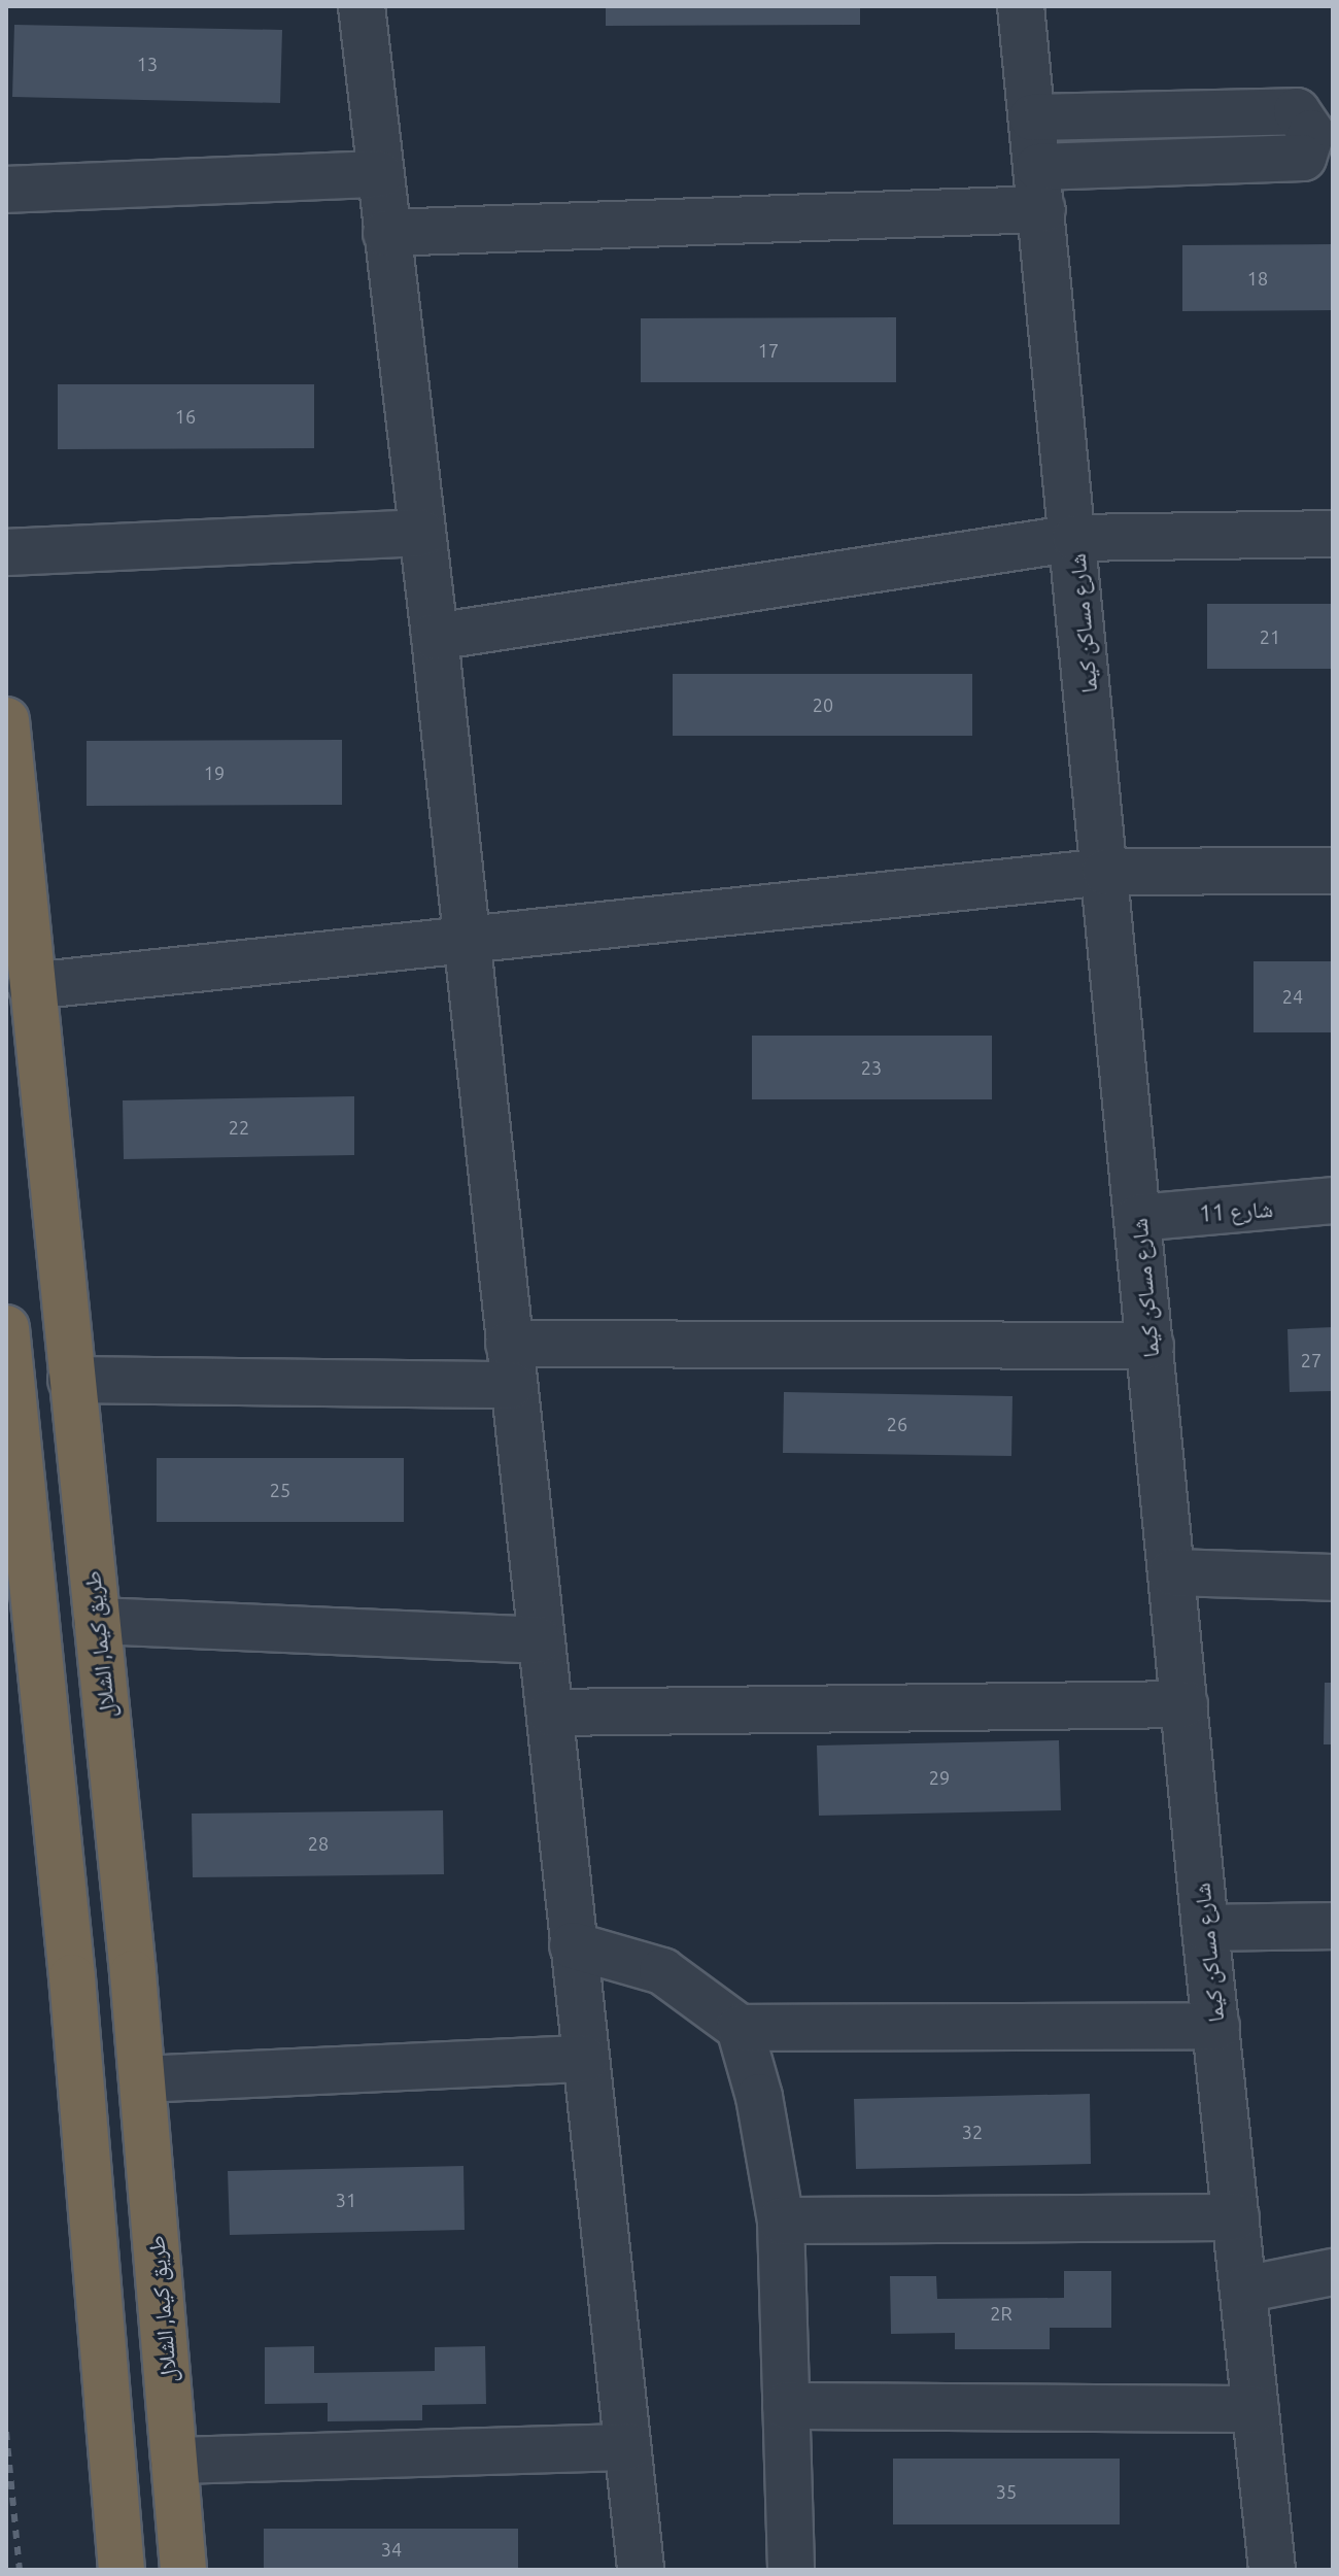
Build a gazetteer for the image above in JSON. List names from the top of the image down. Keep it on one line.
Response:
{"streets":{"highway":["طريق كيما, الشلال"],"street":["شارع مساكن كيما","شارع 11"]},"crossings":[["شارع مساكن كيما","شارع 11"]],"house_numbers":["13","18","17","16","21","20","19","24","23","22","27","26","25","29","28","32","31","2R","35","34"]}
